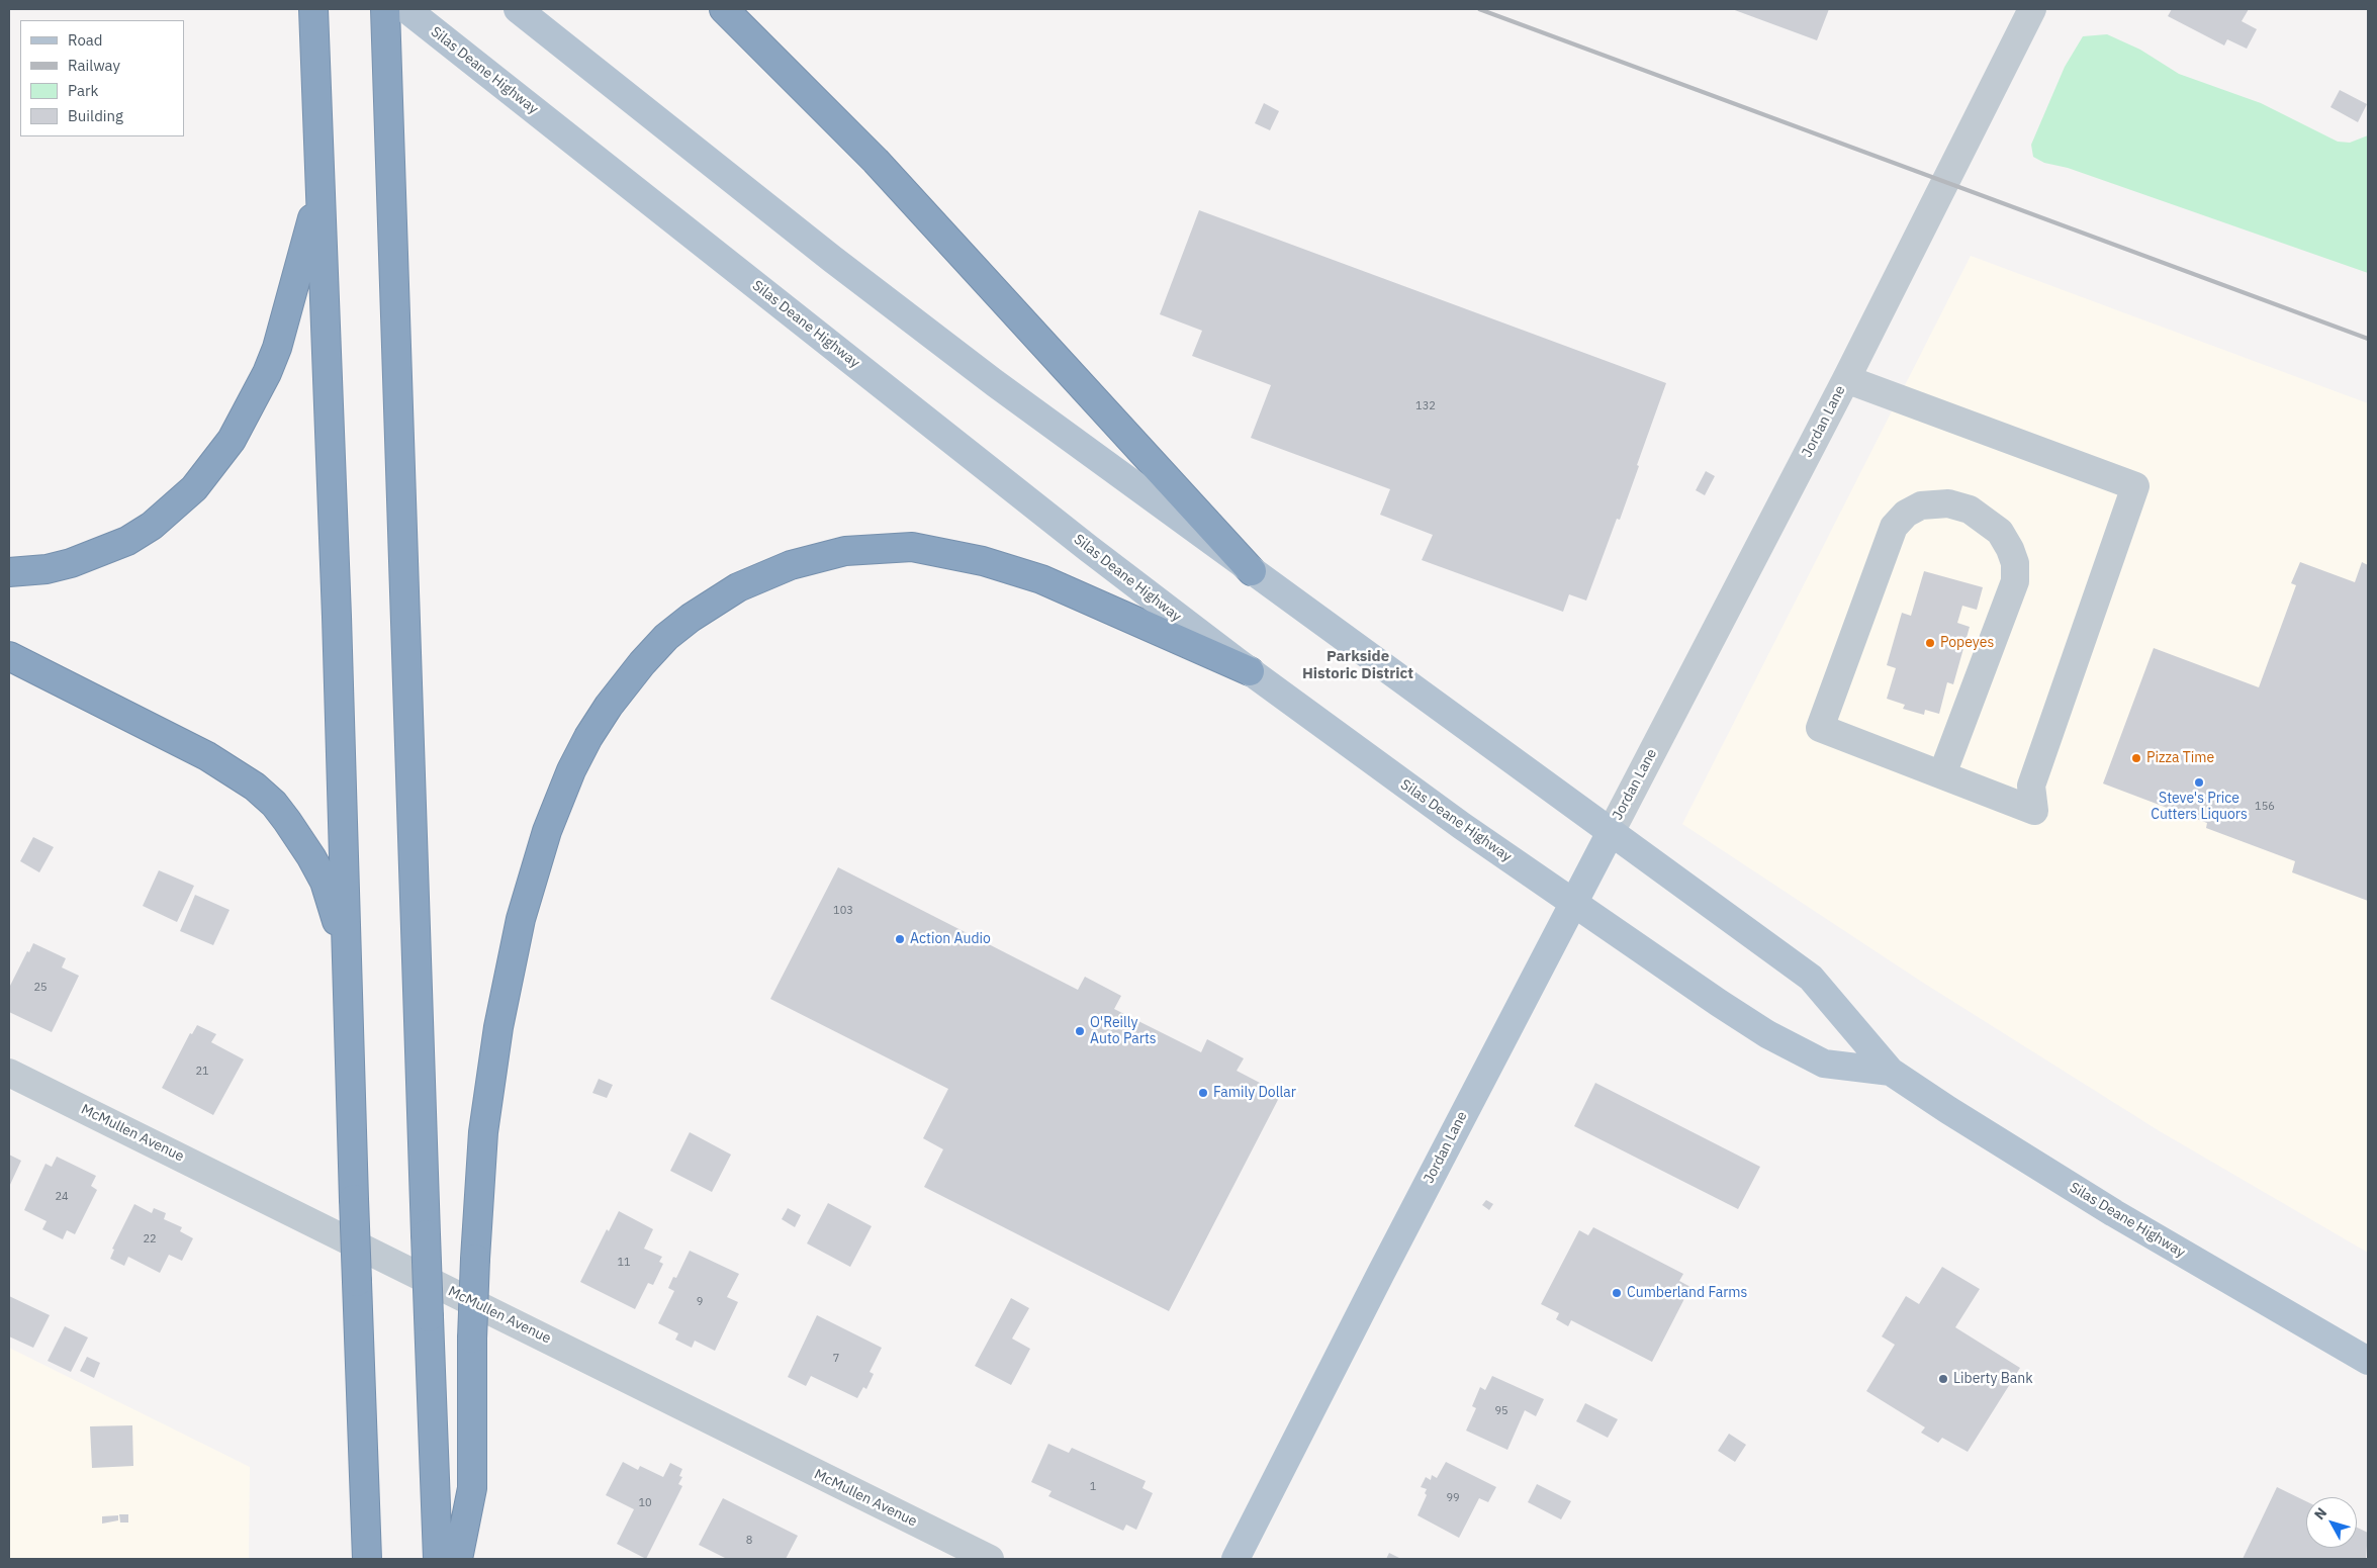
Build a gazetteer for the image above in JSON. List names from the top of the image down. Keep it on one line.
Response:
{"streets":{"main road":["Silas Deane Highway","Jordan Lane"],"street":["McMullen Avenue"]},"crossings":[["Silas Deane Highway","Jordan Lane"]],"districts":["Parkside Historic District"],"places":["Popeyes","Pizza Time","Steve's Price Cutters Liquors","Action Audio","O'Reilly Auto Parts","Family Dollar","Cumberland Farms","Liberty Bank"],"house_numbers":["132","156","103","25","21","24","22","11","9","7","95","1","99","10","8"],"legend":["Road","Railway","Park","Building"],"north":"top left"}
